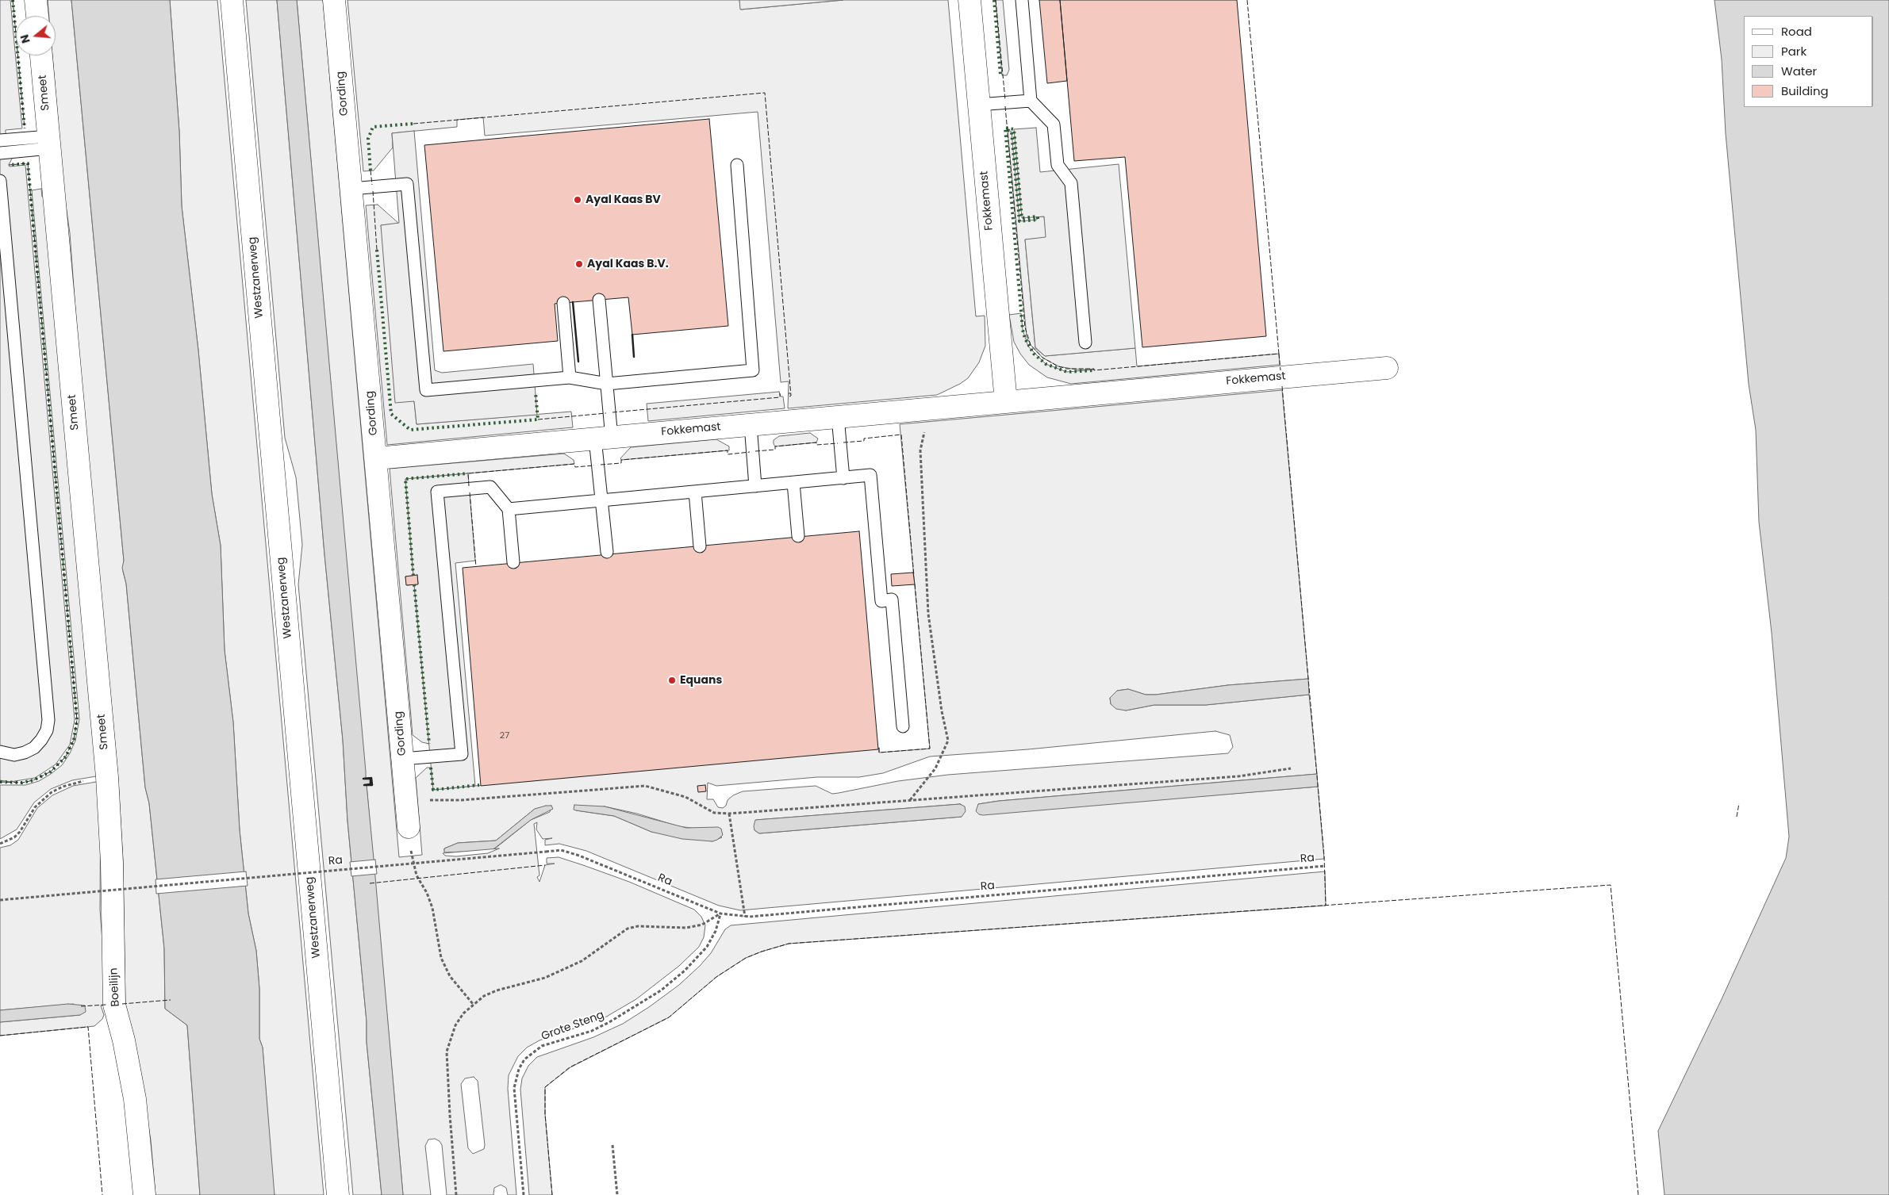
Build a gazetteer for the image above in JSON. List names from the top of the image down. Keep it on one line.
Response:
{"streets":{"street":["Smeet","Gording","Fokkemast","Westzanerweg","Boeilijn"],"path":["Ra","Grote Steng"]},"crossings":[["Smeet","Boeilijn"],["Gording","Fokkemast"],["Ra","Grote Steng"]],"places":["Ayal Kaas BV","Ayal Kaas B.V.","Equans"],"house_numbers":["27"],"legend":["Road","Park","Water","Building"],"north":"left"}
